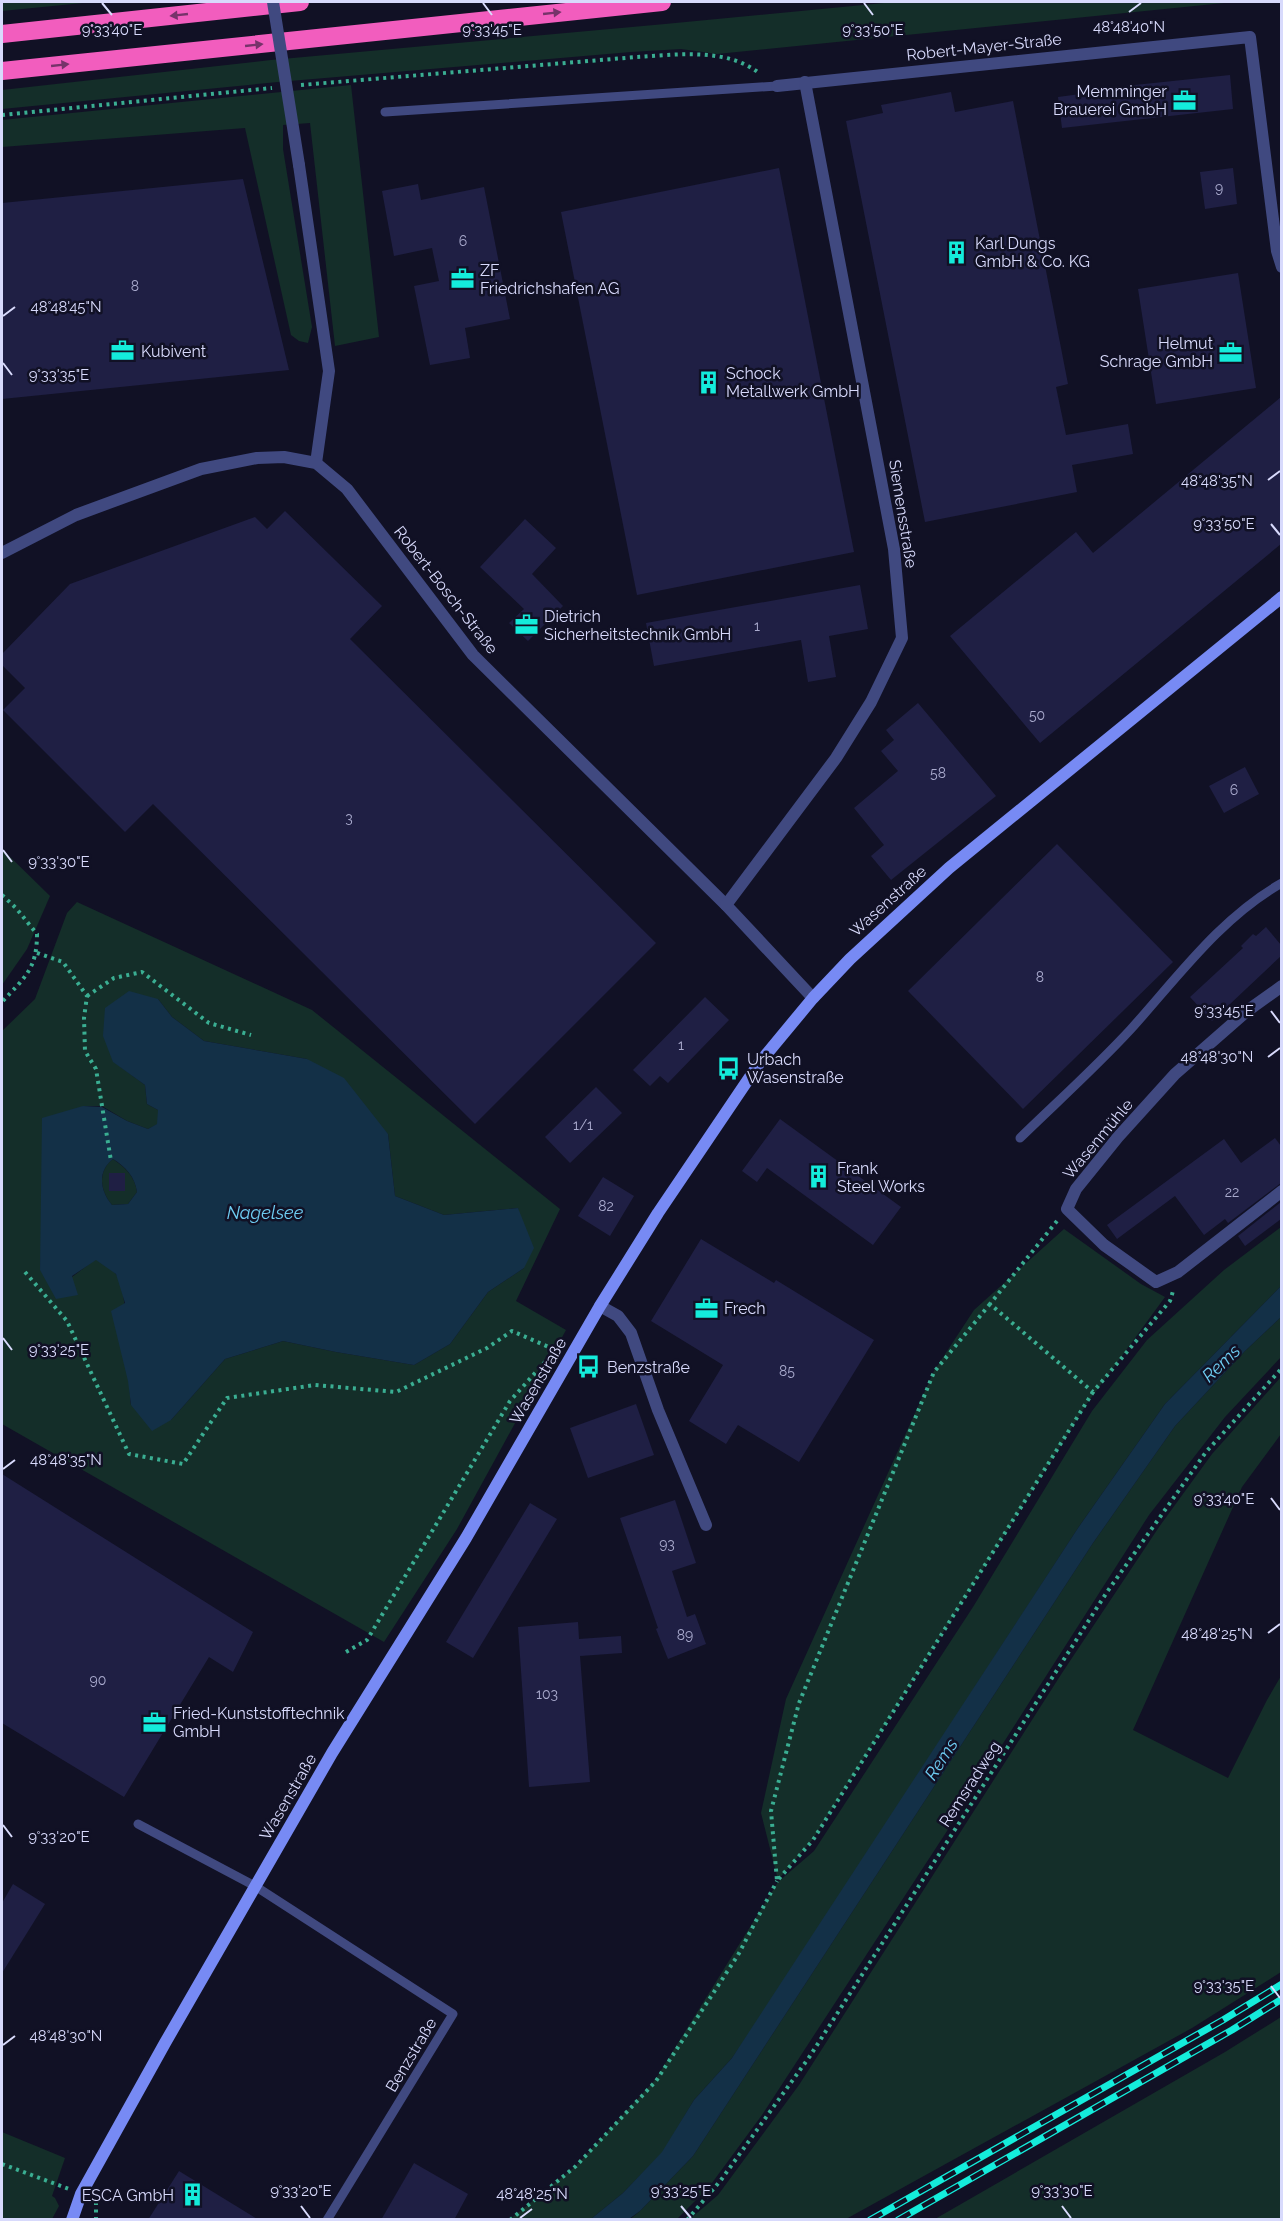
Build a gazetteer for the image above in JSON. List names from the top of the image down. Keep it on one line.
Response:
{"streets":{"street":["Robert-Mayer-Straße","Siemensstraße","Robert-Bosch-Straße","Wasenstraße","Wasenmühle"],"lane":["Benzstraße"],"path":["Remsradweg"]},"crossings":[["Robert-Mayer-Straße","Siemensstraße"],["Siemensstraße","Robert-Bosch-Straße"],["Robert-Bosch-Straße","Wasenstraße"],["Wasenstraße","Benzstraße"]],"water":["Nagelsee","Rems"],"places":{"office":["Memminger Brauerei GmbH","ZF Friedrichshafen AG","Kubivent","Helmut Schrage GmbH","Dietrich Sicherheitstechnik GmbH","Frech","Fried-Kunststofftechnik GmbH"],"building":["Karl Dungs GmbH & Co. KG","Schock Metallwerk GmbH","Frank Steel Works","ESCA GmbH"],"bus stop":["Urbach Wasenstraße","Benzstraße"]},"house_numbers":["9","6","8","1","50","58","6","3","8","1","1/1","22","82","85","93","89","90","103"],"coordinates":["48°48'40\"N","9°33'40\"E","9°33'45\"E","9°33'50\"E","48°48'45\"N","9°33'35\"E","48°48'35\"N","9°33'30\"E","48°48'30\"N","9°33'25\"E","48°48'25\"N","9°33'20\"E"]}
